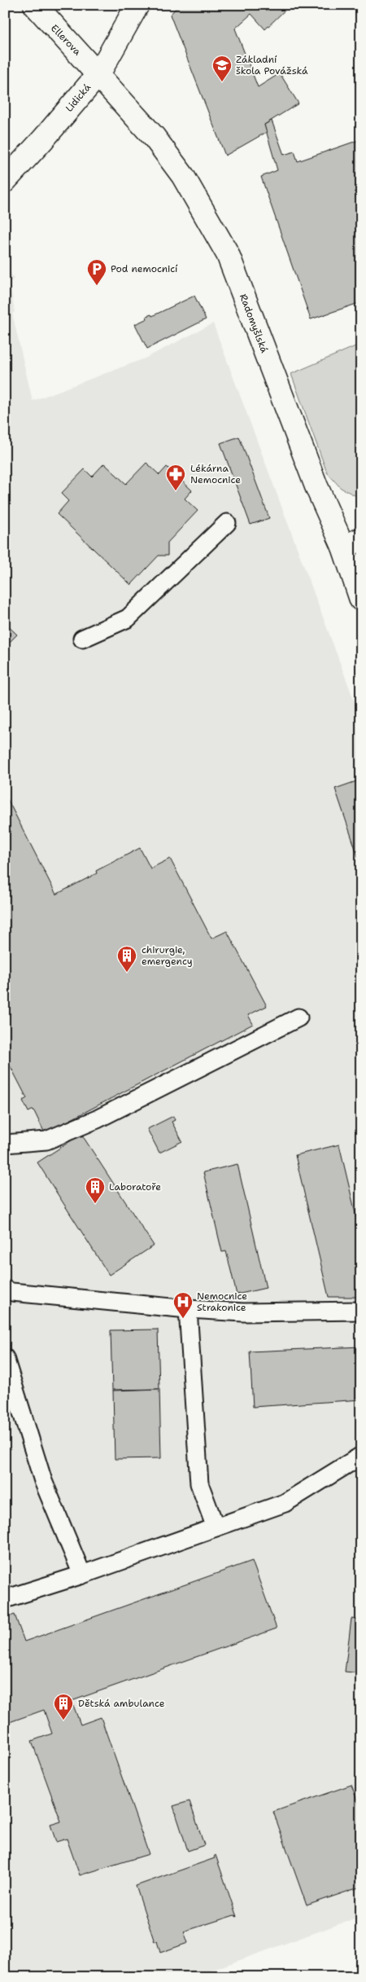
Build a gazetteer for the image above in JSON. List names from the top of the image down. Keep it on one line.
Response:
{"streets":{"street":["Ellerova","Lidická","Radomyšlská"]},"crossings":[["Ellerova","Lidická"],["Ellerova","Radomyšlská"],["Lidická","Radomyšlská"]],"places":{"school or university":["Základní škola Povážská"],"parking":["Pod nemocnicí"],"pharmacy":["Lékárna Nemocnice"],"building":["chirurgie, emergency","Laboratoře","Dětská ambulance"],"hospital":["Nemocnice Strakonice"]}}
